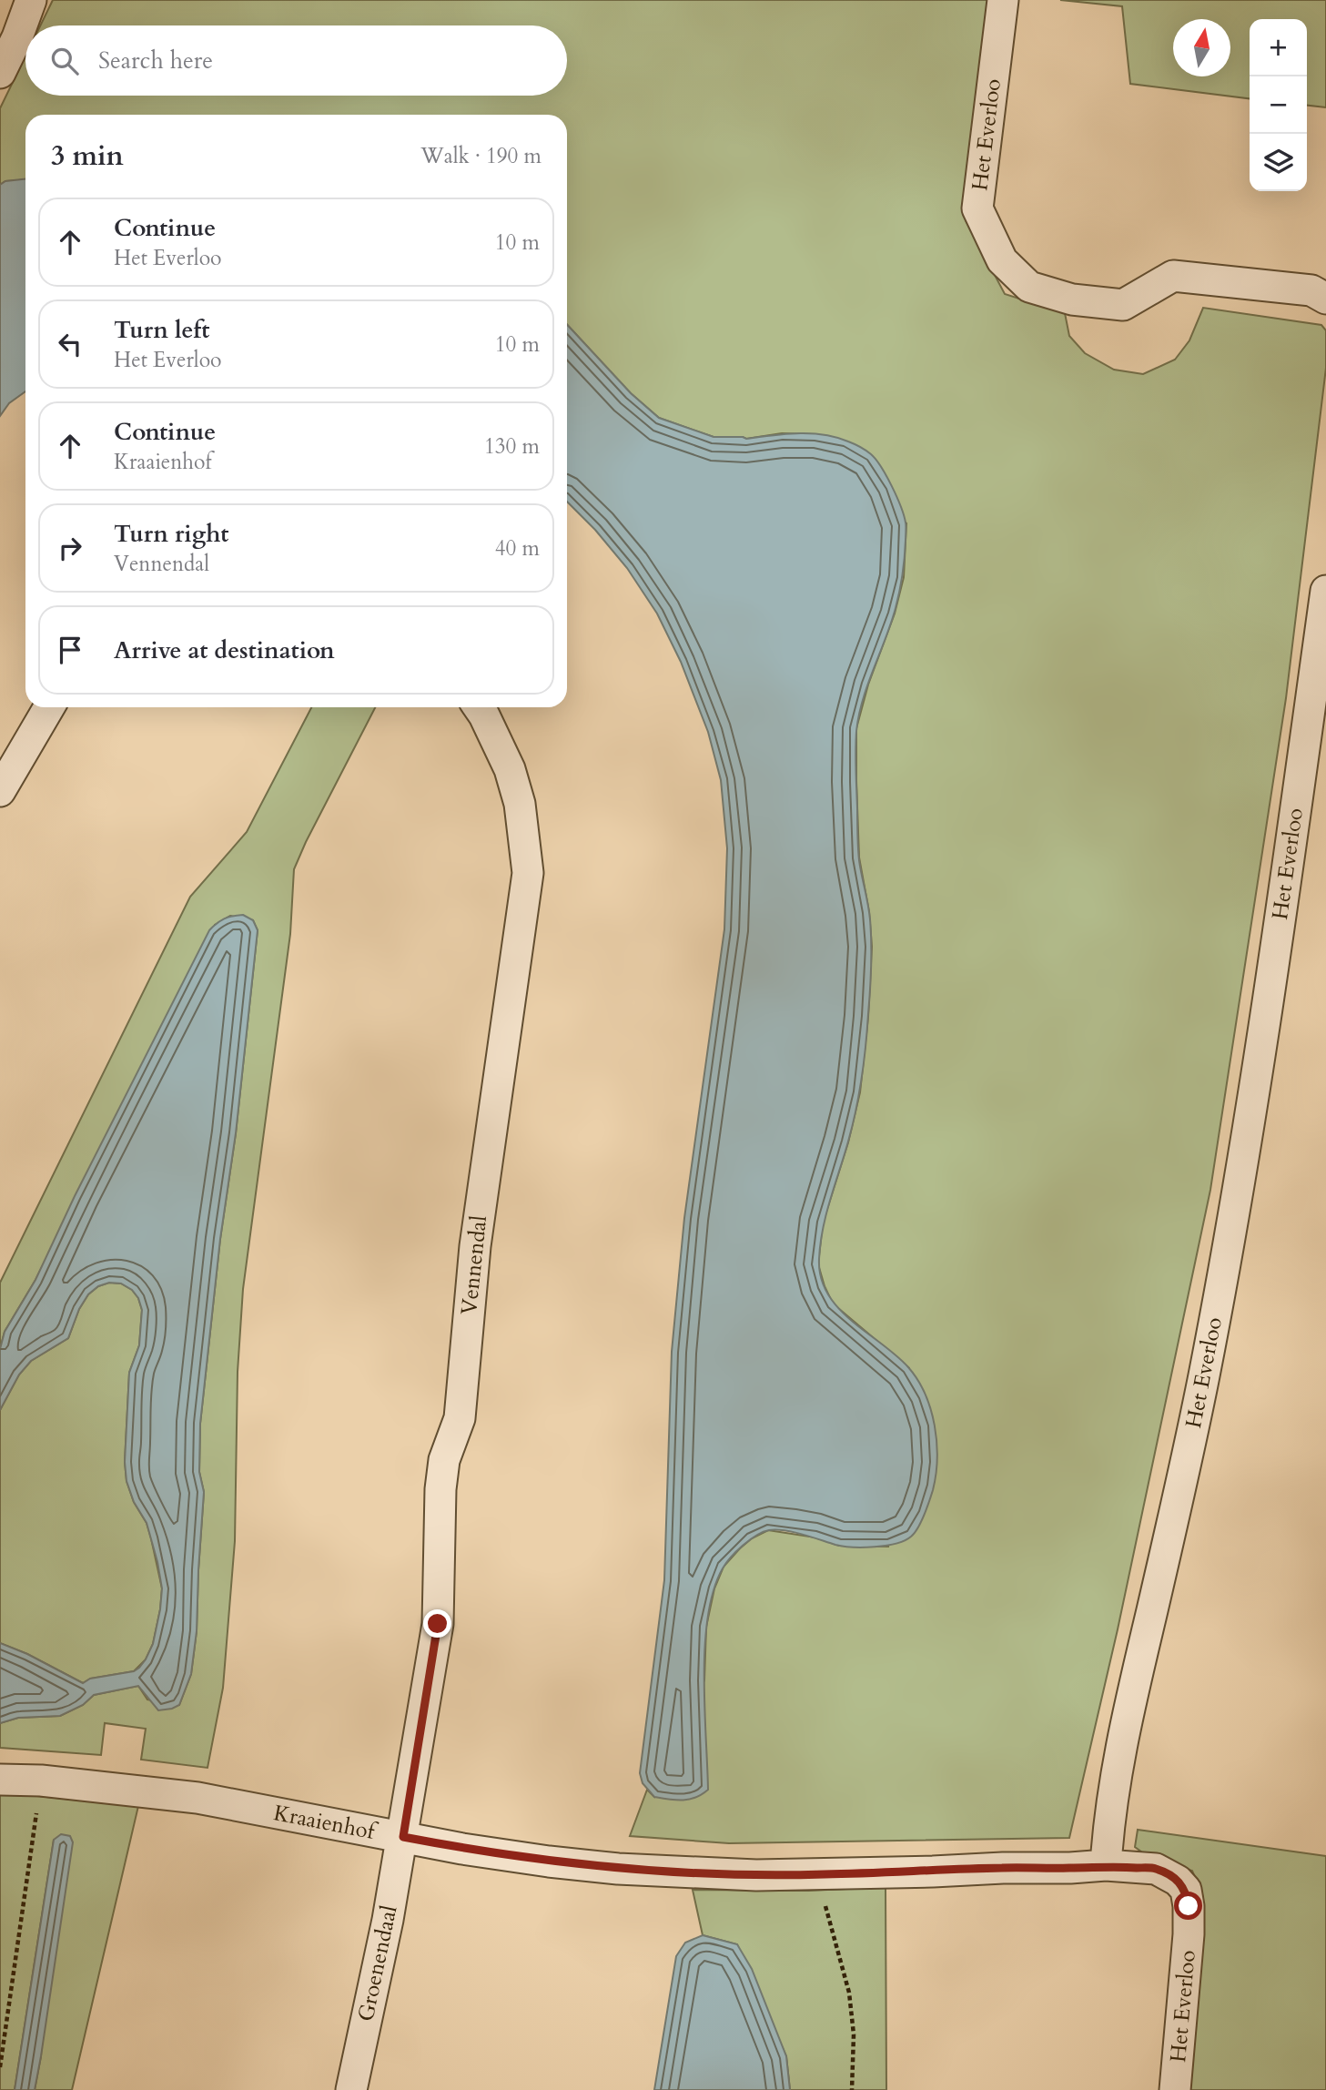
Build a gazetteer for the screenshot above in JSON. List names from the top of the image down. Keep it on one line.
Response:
{"streets":{"street":["Het Everloo","Vennendal","Kraaienhof","Groenendaal"]},"crossings":[["Het Everloo","Kraaienhof"],["Vennendal","Kraaienhof"],["Vennendal","Groenendaal"],["Kraaienhof","Groenendaal"]],"north":"top","page":{"map_buttons":["+","−"],"search":"Search here","heading":["3 min","Walk · 190 m"],"list":[["Continue","Het Everloo","10 m"],["Turn left","Het Everloo","10 m"],["Continue","Kraaienhof","130 m"],["Turn right","Vennendal","40 m"],"Arrive at destination"]}}
